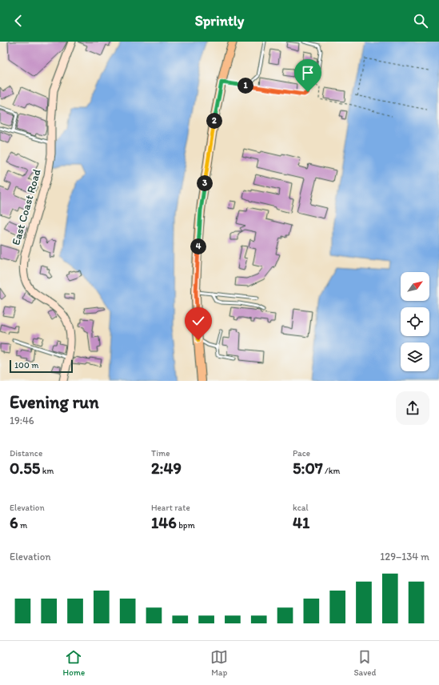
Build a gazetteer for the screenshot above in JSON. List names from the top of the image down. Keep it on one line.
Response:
{"streets":{"main road":["East Coast Road"]},"scale_bar":"100 m","north":"top right","page":{"header":"Sprintly","pins":["1","2","3","4"],"scale":"100 m","heading":["Evening run","19:46"],"stats":[["Distance","0.55 km"],["Time","2:49"],["Pace","5:07 /km"],["Elevation","6 m"],["Heart rate","146 bpm"],["kcal","41"]],"chart":["Elevation","129–134 m"],"tabs":["Home","Map","Saved"]}}
